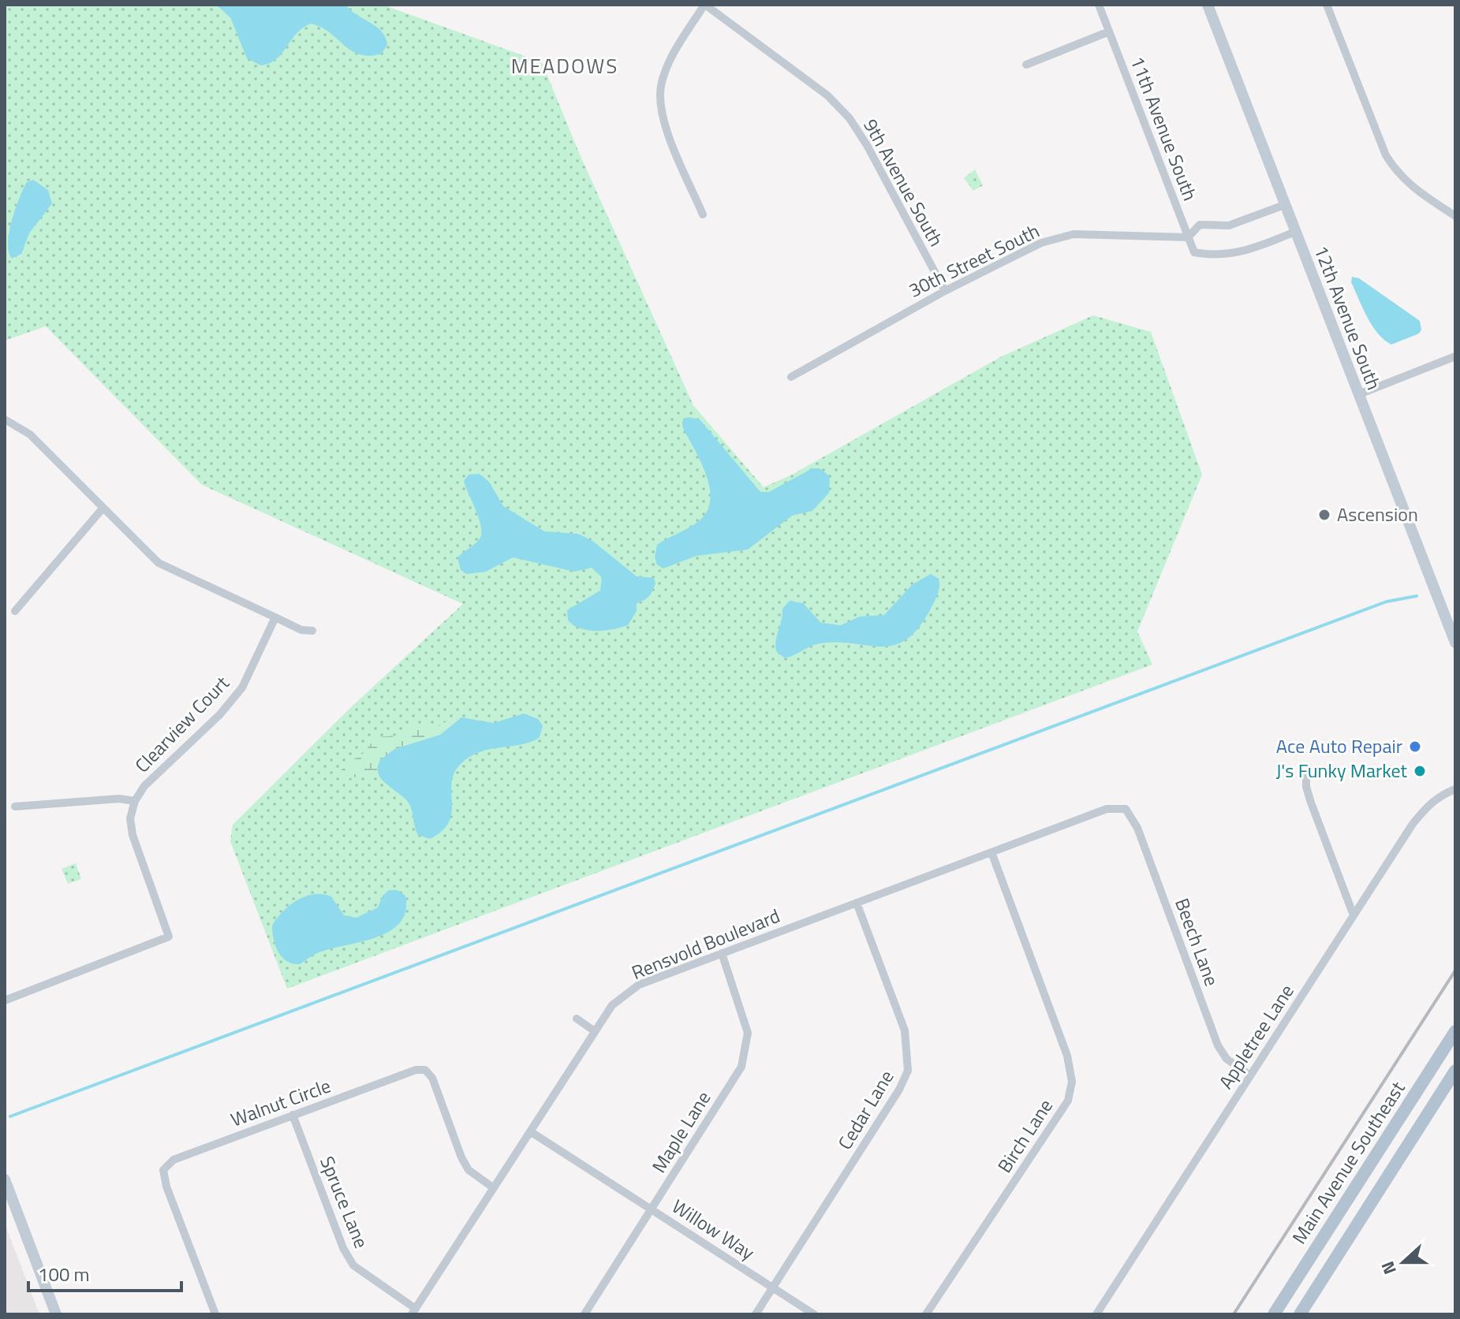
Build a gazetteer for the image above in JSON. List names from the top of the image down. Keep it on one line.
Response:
{"streets":{"main road":["Main Avenue Southeast"],"street":["11th Avenue South","9th Avenue South","30th Street South","12th Avenue South","Clearview Court","Beech Lane","Rensvold Boulevard","Appletree Lane","Walnut Circle","Cedar Lane","Maple Lane","Birch Lane","Spruce Lane","Willow Way"]},"crossings":[["11th Avenue South","30th Street South"],["9th Avenue South","30th Street South"],["30th Street South","12th Avenue South"],["Beech Lane","Rensvold Boulevard"],["Beech Lane","Appletree Lane"],["Rensvold Boulevard","Walnut Circle"],["Rensvold Boulevard","Cedar Lane"],["Rensvold Boulevard","Maple Lane"],["Rensvold Boulevard","Birch Lane"],["Rensvold Boulevard","Spruce Lane"],["Rensvold Boulevard","Willow Way"],["Walnut Circle","Spruce Lane"],["Cedar Lane","Willow Way"],["Maple Lane","Willow Way"]],"districts":["MEADOWS"],"places":["Ascension","Ace Auto Repair","J's Funky Market"],"scale_bar":"100 m","north":"left"}
